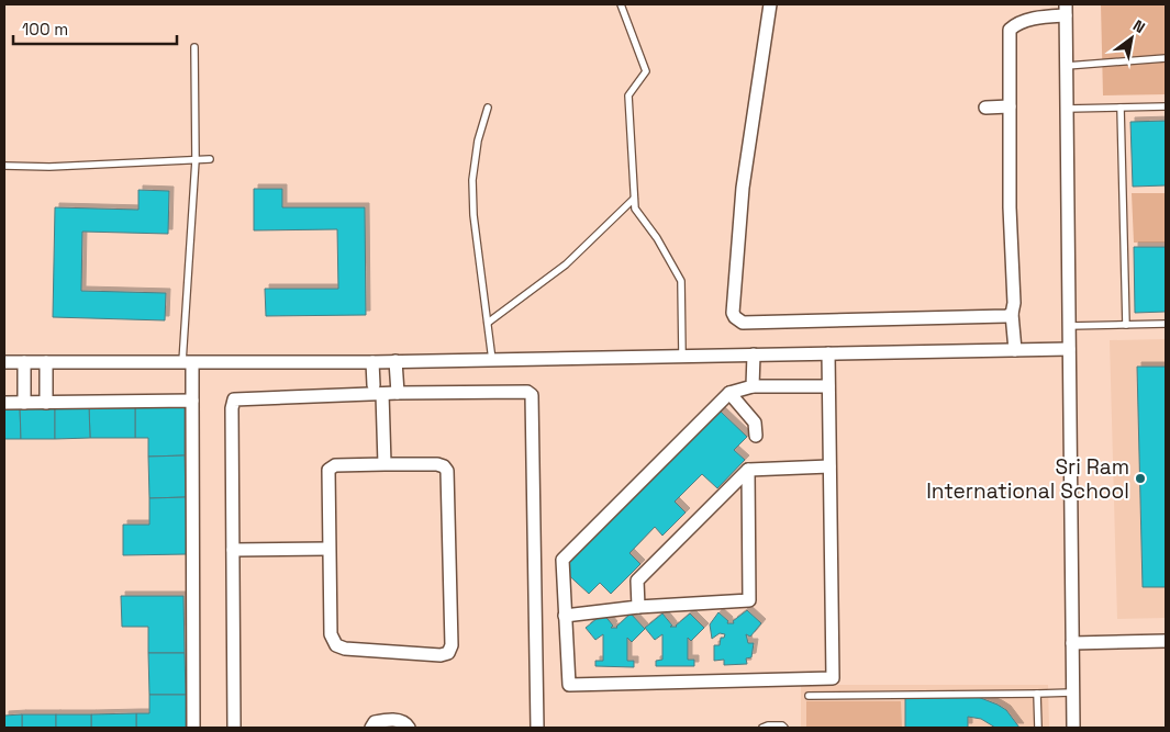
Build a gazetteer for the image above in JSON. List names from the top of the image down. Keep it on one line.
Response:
{"places":["Sri Ram International School"],"scale_bar":"100 m","north":"top right"}
